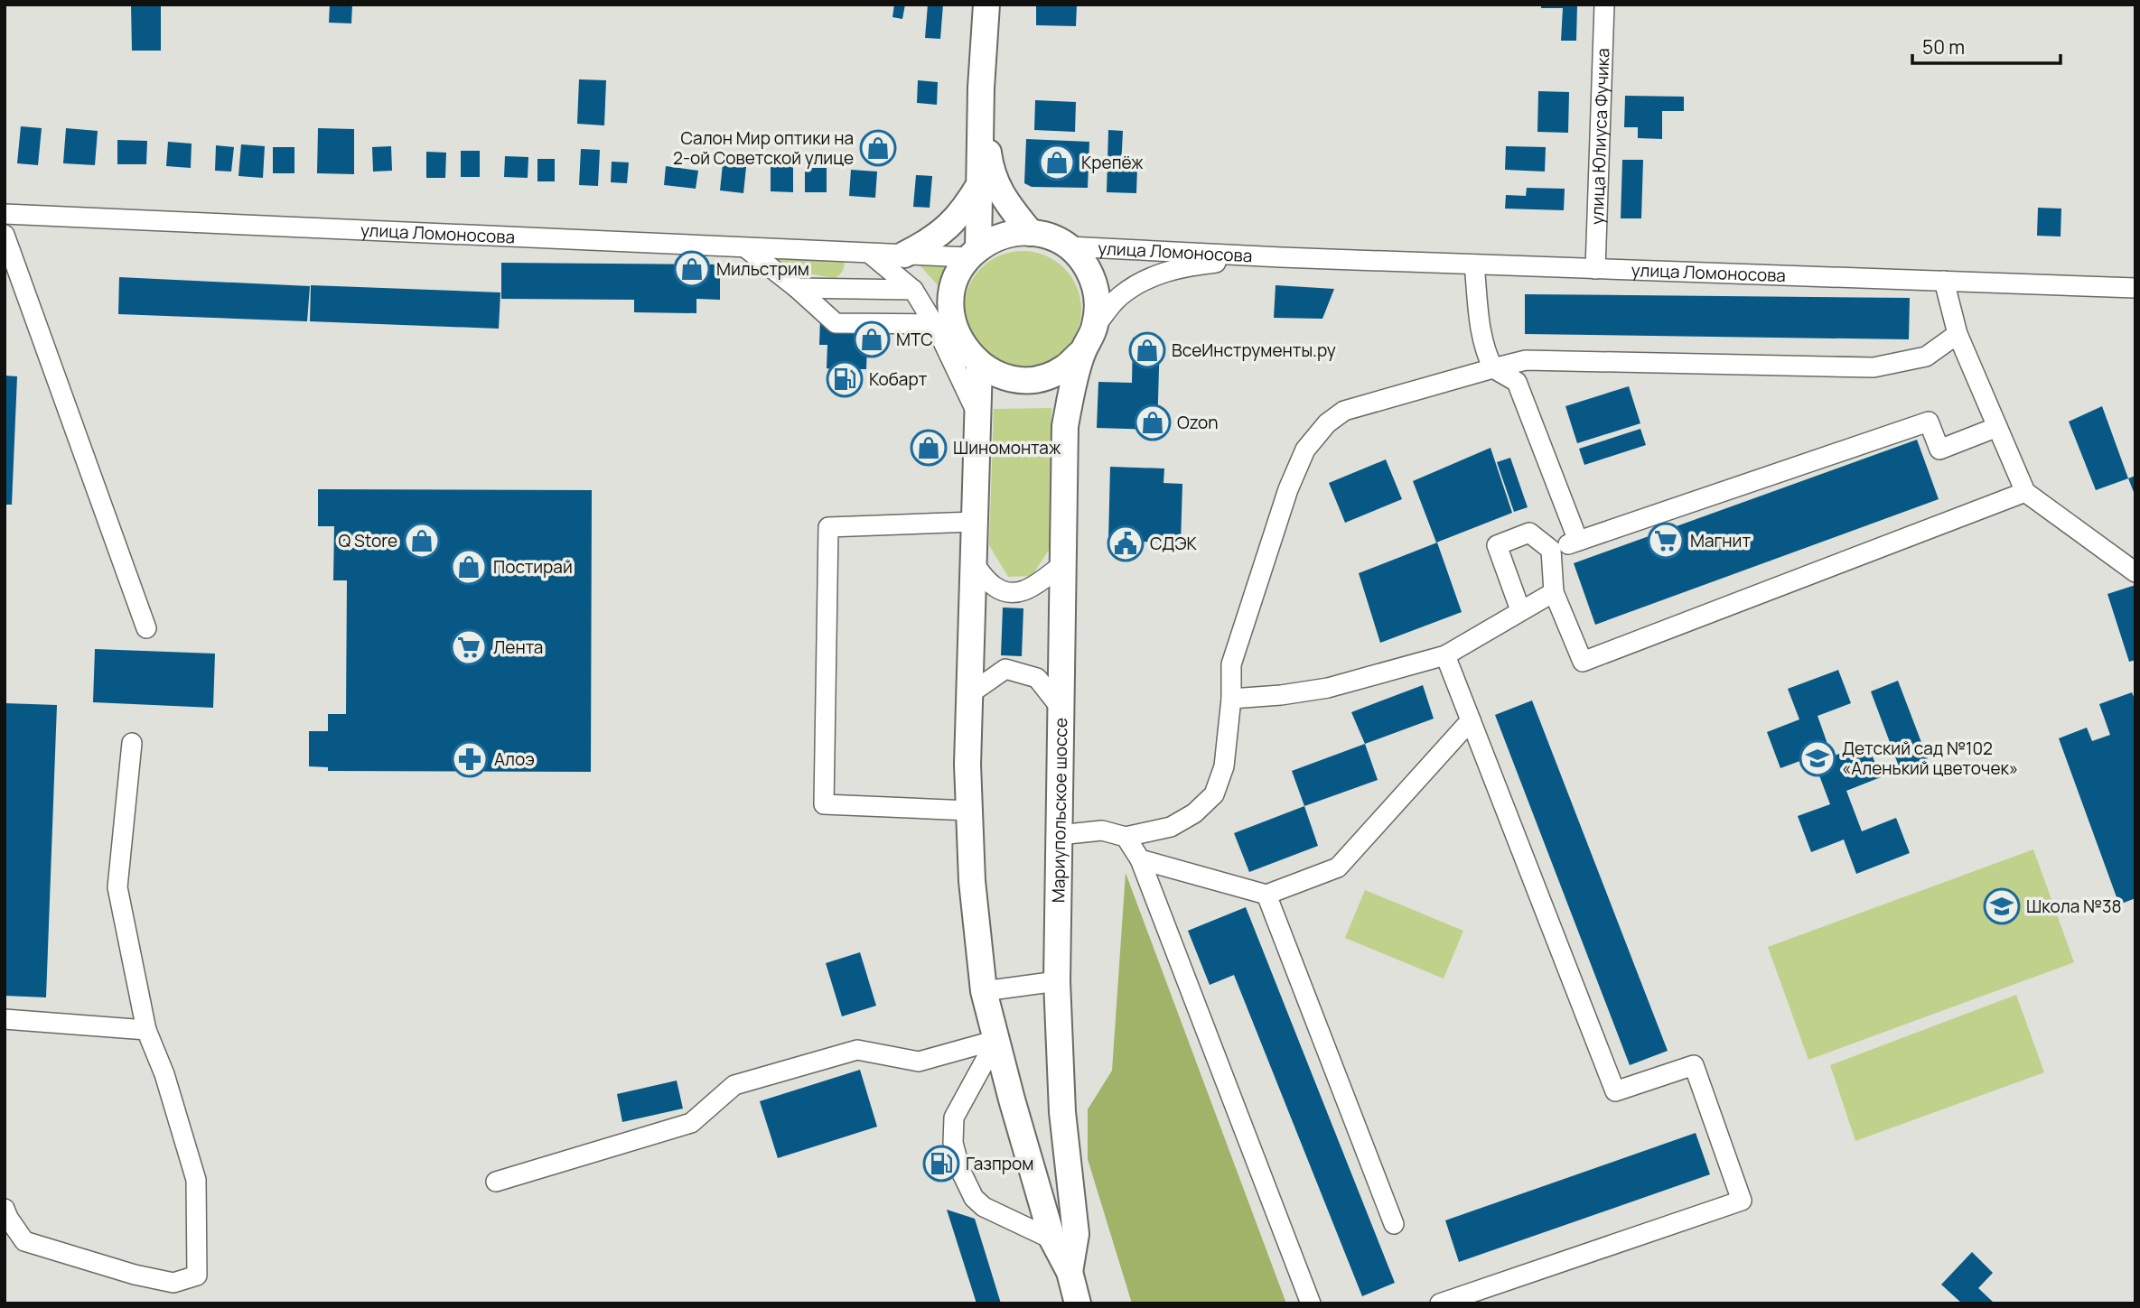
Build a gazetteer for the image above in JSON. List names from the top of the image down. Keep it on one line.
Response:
{"streets":{"main road":["Мариупольское шоссе"],"street":["улица Юлиуса Фучика","улица Ломоносова"]},"crossings":[["улица Юлиуса Фучика","улица Ломоносова"],["улица Ломоносова","Мариупольское шоссе"]],"places":{"shop":["Салон Мир оптики на 2-ой Советской улице","Крепёж","Мильстрим","МТС","ВсеИнструменты.ру","Ozon","Шиномонтаж","Q Store","Постирай"],"fuel station":["Кобарт","Газпром"],"supermarket":["Магнит","Лента"],"public building":["СДЭК"],"school or university":["Детский сад №102 «Аленький цветочек»","Школа №38"],"pharmacy":["Алоэ"]},"scale_bar":"50 m"}
